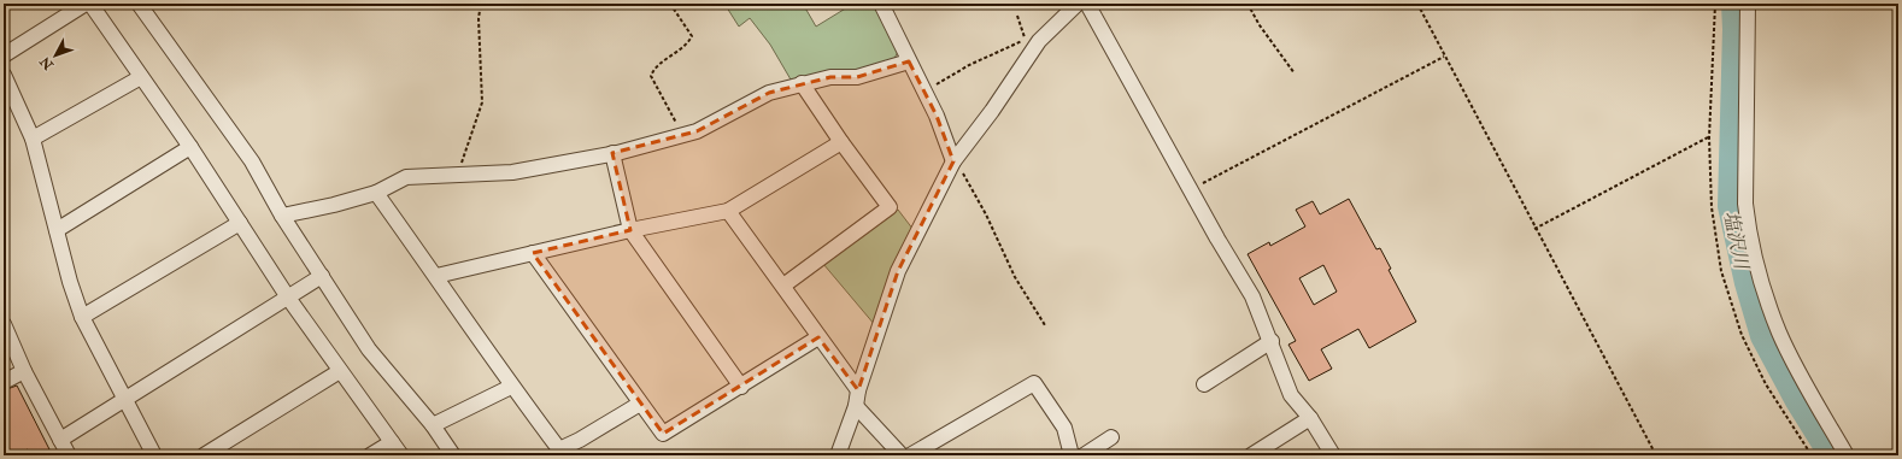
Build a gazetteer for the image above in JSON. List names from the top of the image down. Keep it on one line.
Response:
{"water":["塩沢川"],"north":"bottom left"}
